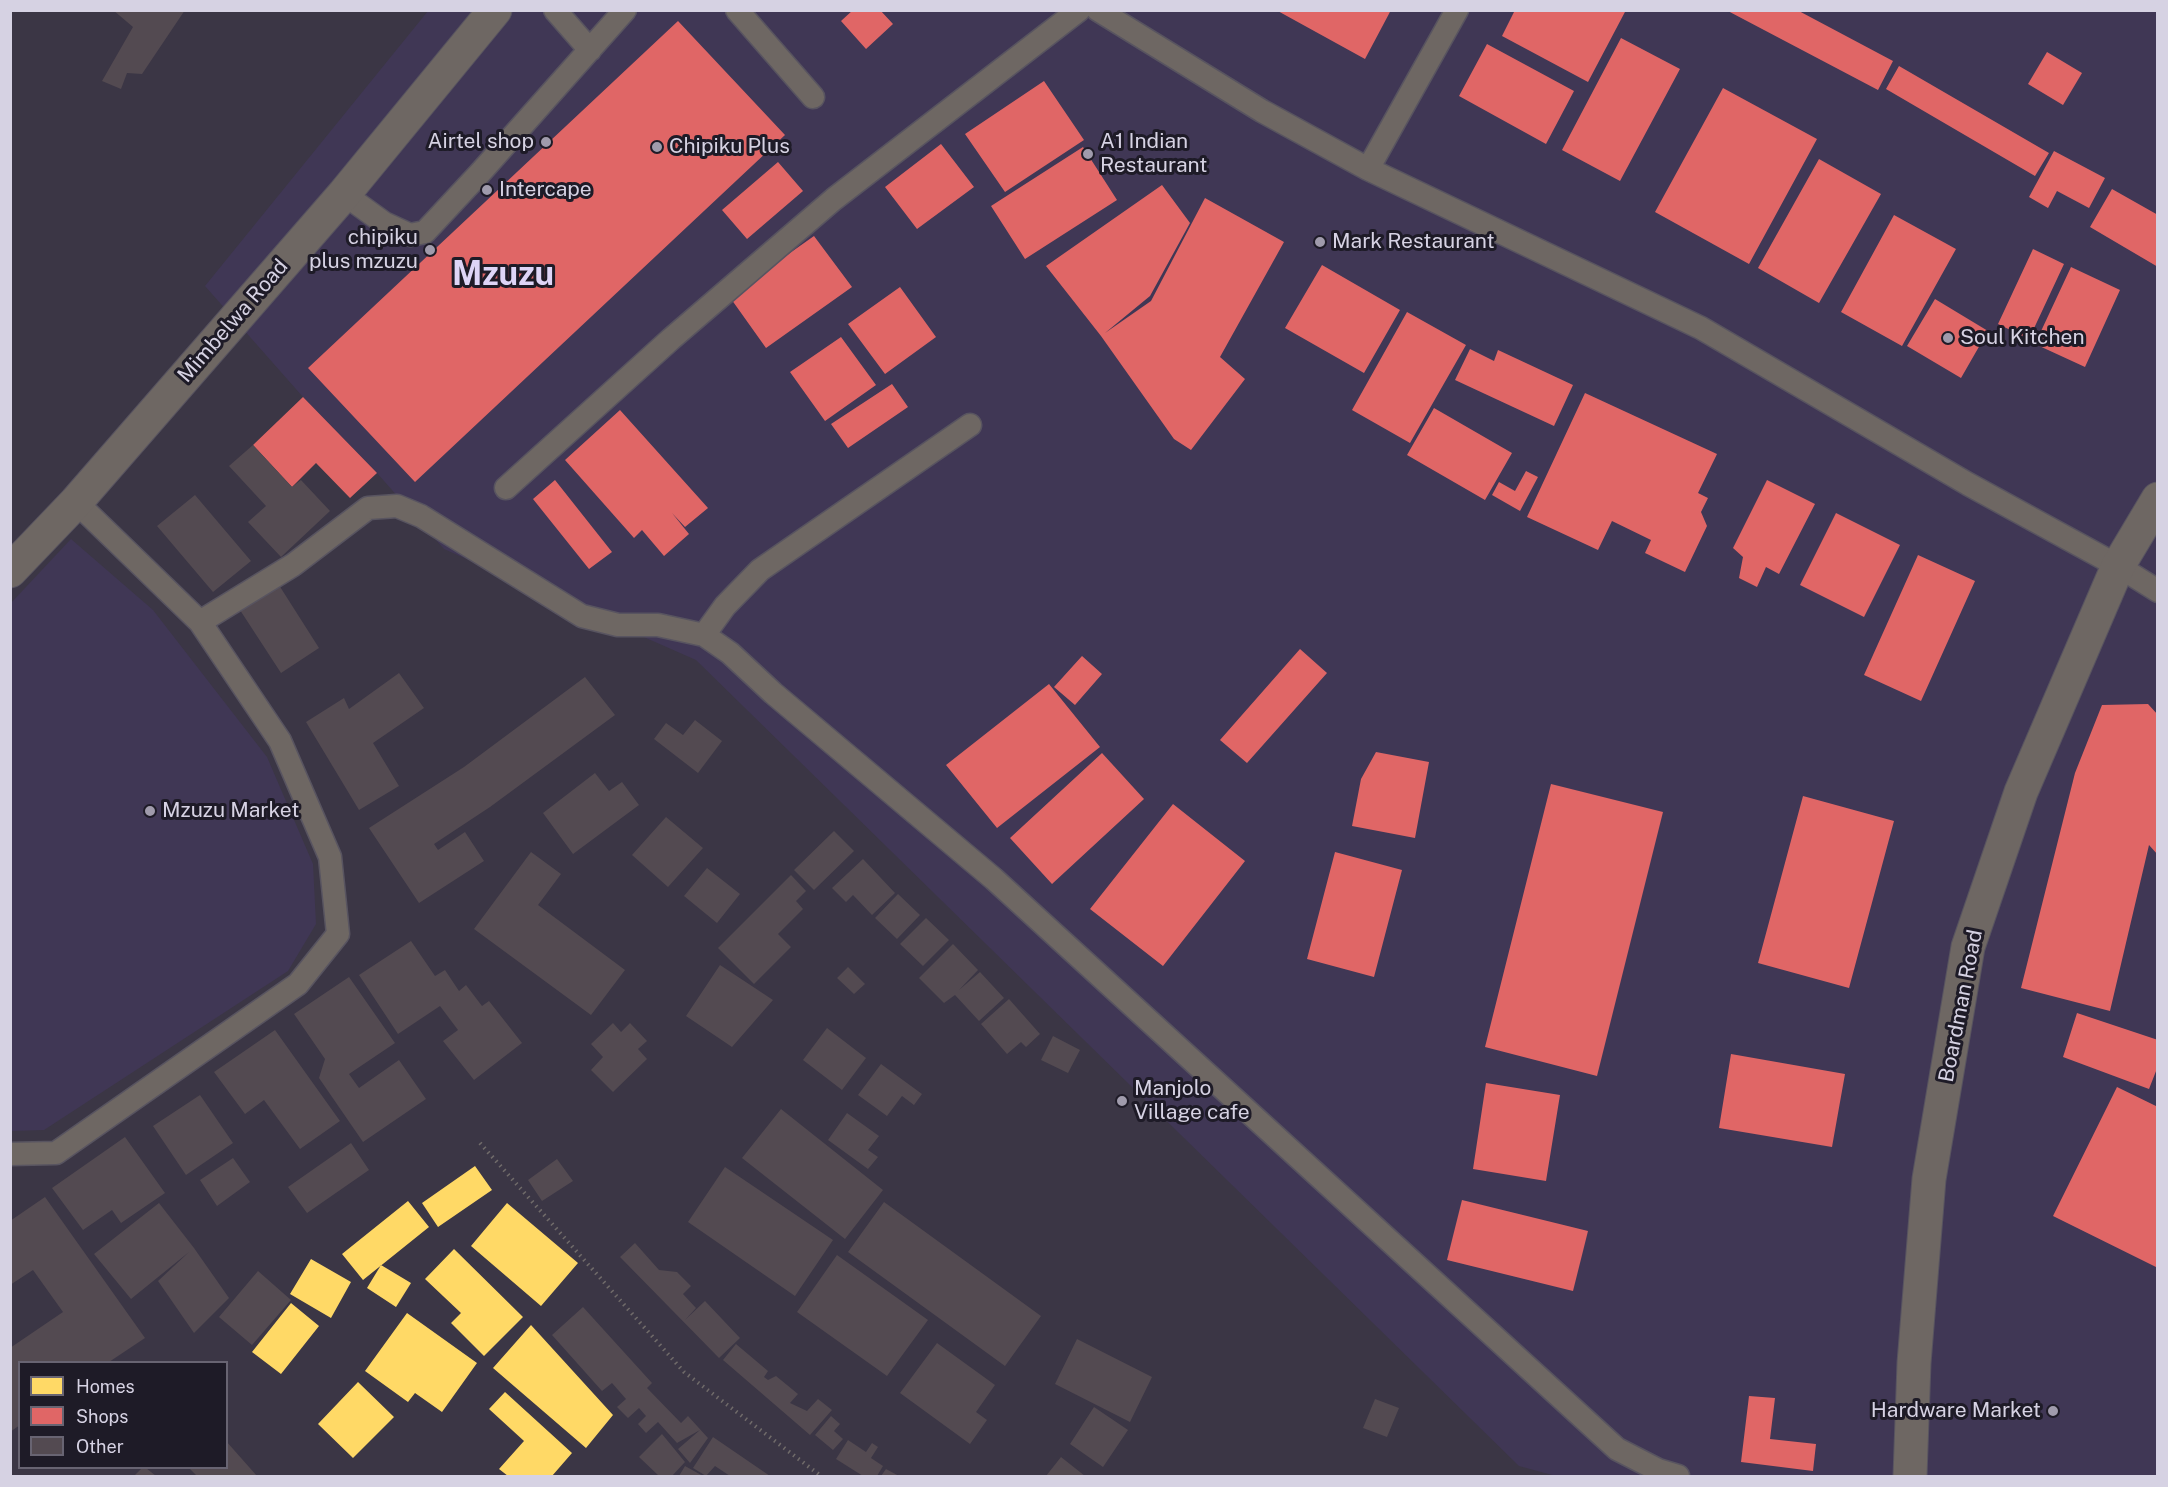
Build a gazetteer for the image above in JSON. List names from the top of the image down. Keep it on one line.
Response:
{"streets":{"street":["Mimbelwa Road","Boardman Road"]},"districts":["Mzuzu"],"places":["Airtel shop","Chipiku Plus","A1 Indian Restaurant","Intercape","Mark Restaurant","chipiku plus mzuzu","Soul Kitchen","Mzuzu Market","Manjolo Village cafe","Hardware Market"],"legend":["Homes","Shops","Other"]}
